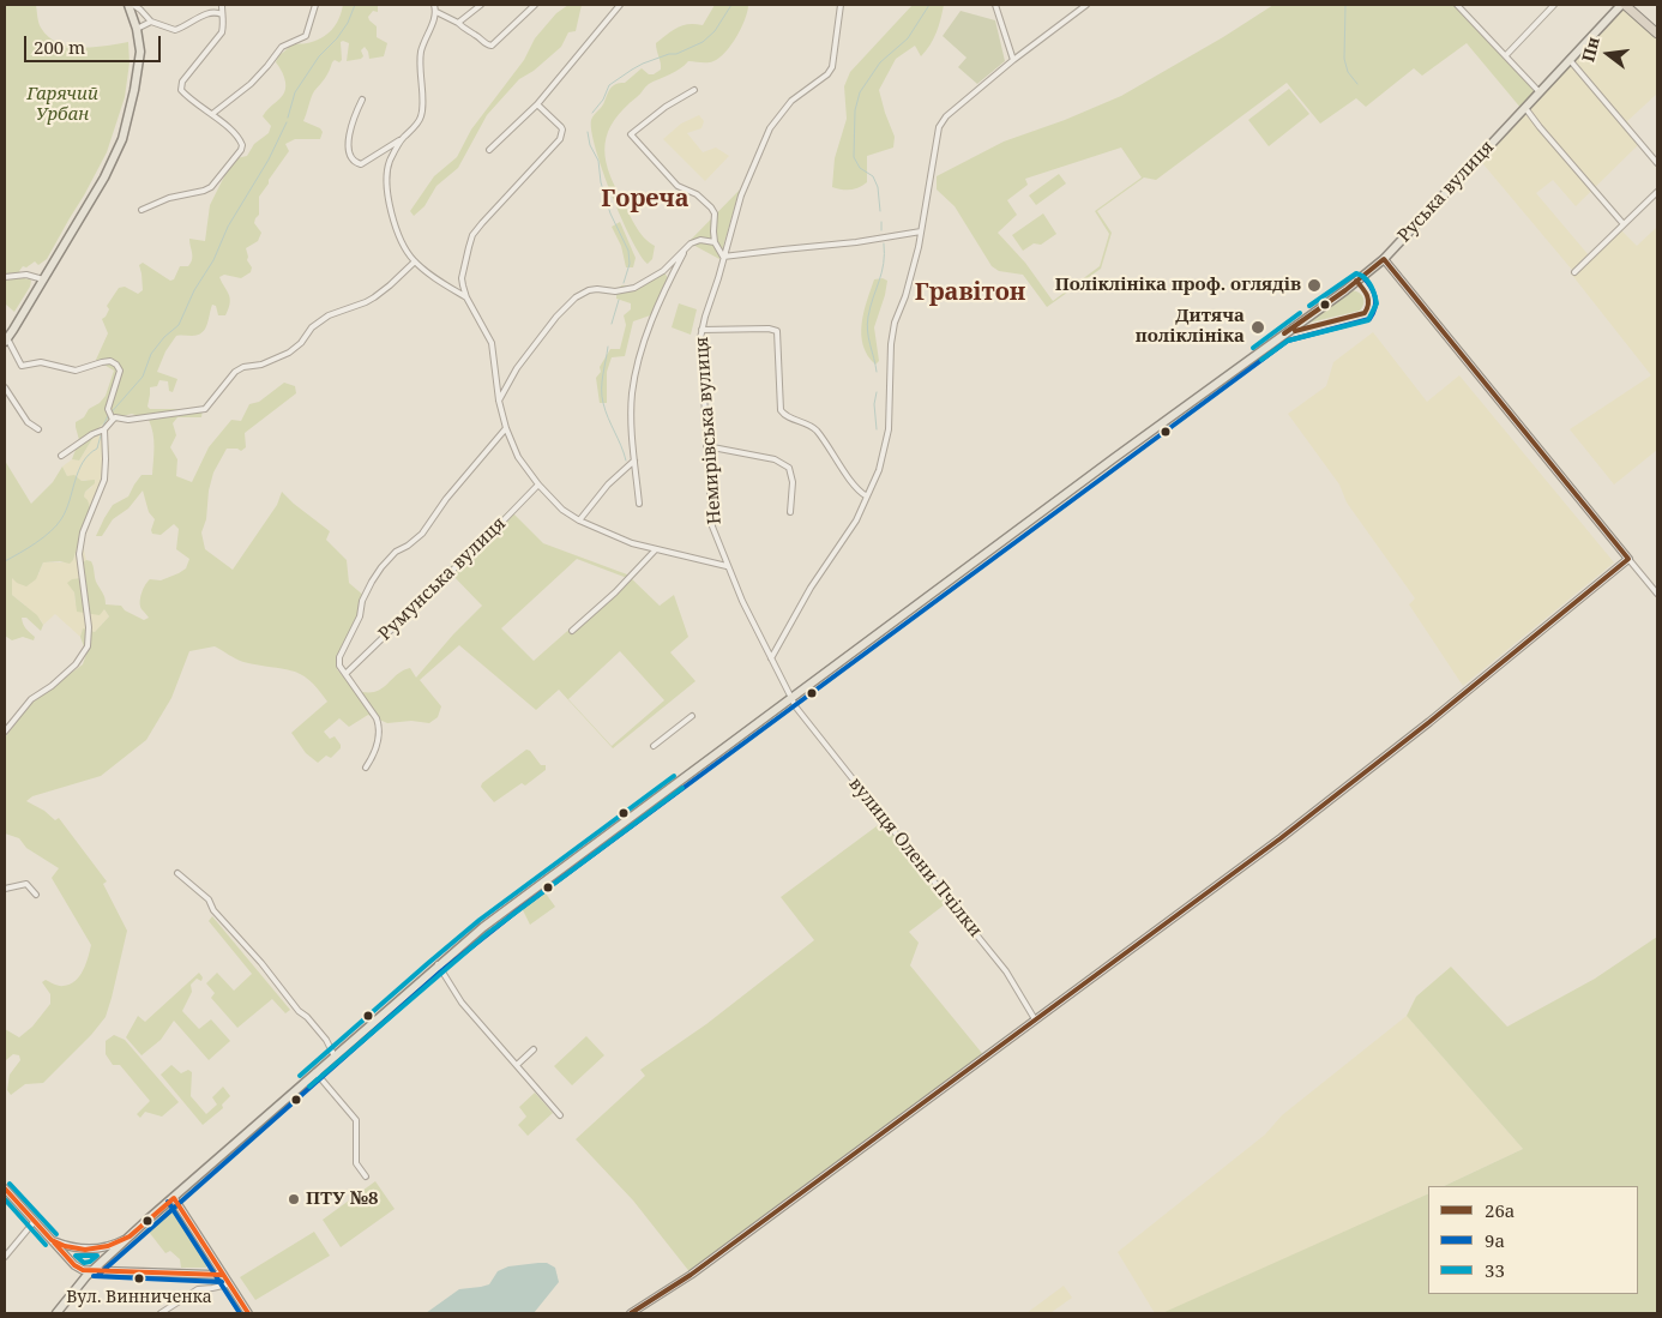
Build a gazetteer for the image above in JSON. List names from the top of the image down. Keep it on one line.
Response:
{"streets":{"main road":["Руська вулиця"],"street":["Немирівська вулиця","Румунська вулиця","вулиця Олени Пчілки"]},"crossings":[["Руська вулиця","Немирівська вулиця"],["Руська вулиця","вулиця Олени Пчілки"],["Немирівська вулиця","вулиця Олени Пчілки"]],"districts":["Гореча","Гравітон"],"parks":["Гарячий Урбан"],"places":["Поліклініка проф. оглядів","Дитяча поліклініка","ПТУ №8","Вул. Винниченка"],"lines":["transit line 26а","transit line 33","transit line 9а"],"legend":["26а","9а","33"],"scale_bar":"200 m","north":"left"}
